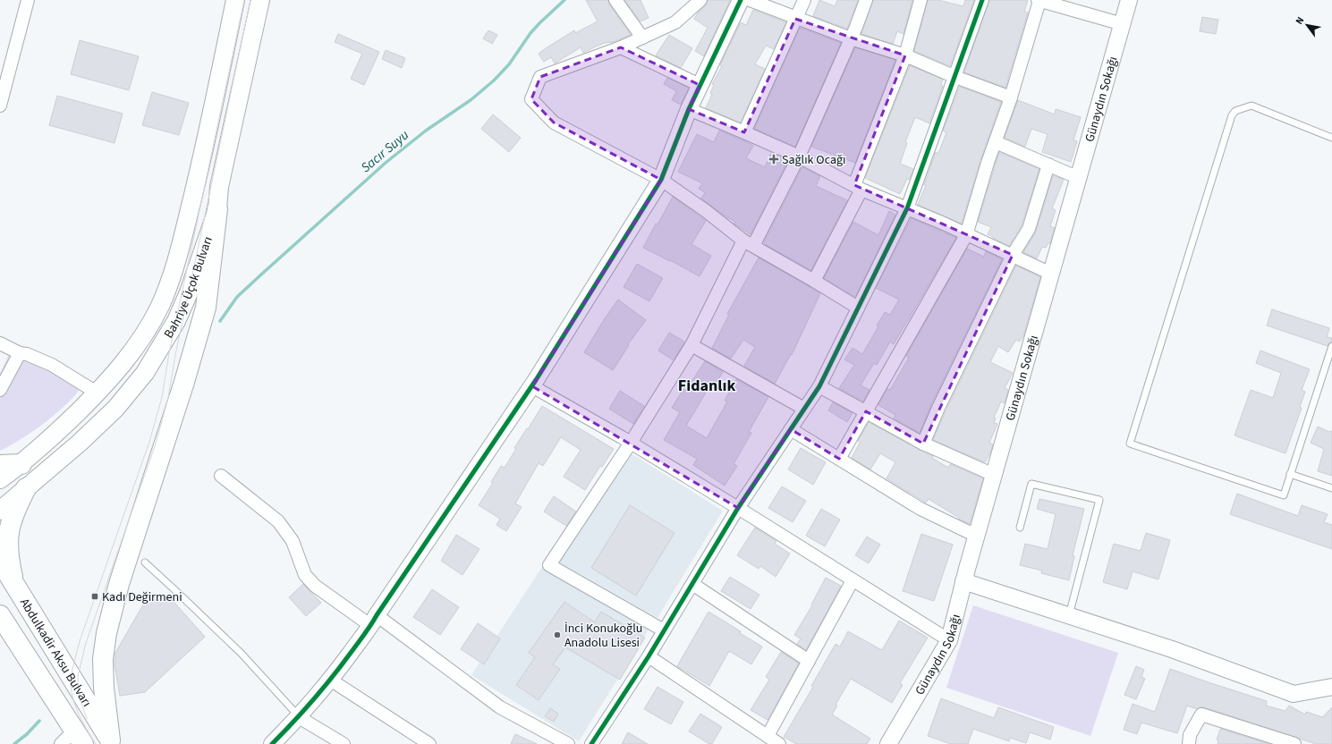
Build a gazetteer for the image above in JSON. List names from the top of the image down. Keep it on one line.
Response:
{"streets":{"main road":["Bahriye Üçok Bulvarı","Abdulkadir Aksu Bulvarı"],"street":["Günaydın Sokağı"]},"districts":["Fidanlık"],"water":["Sacır Suyu"],"places":{"health":["Sağlık Ocağı"],"transit":["Kadı Değirmeni"],"other":["İnci Konukoğlu Anadolu Lisesi"]},"north":"top left"}
